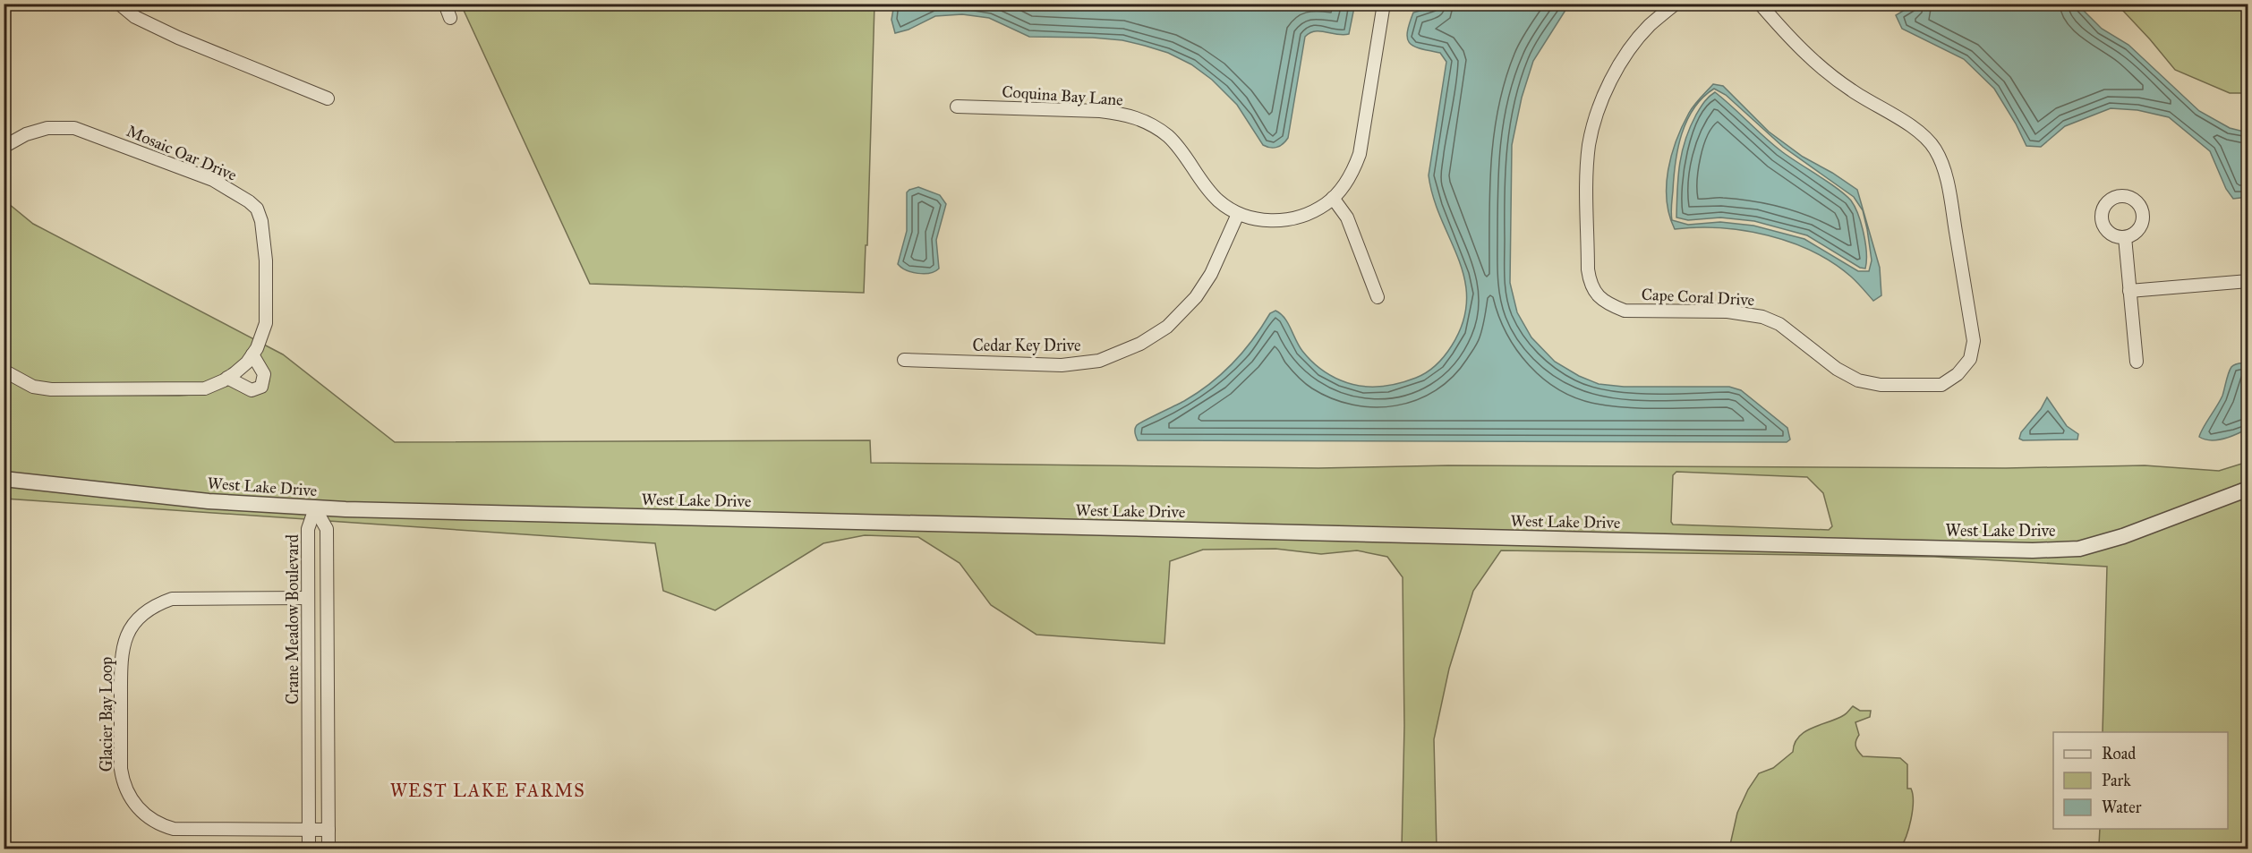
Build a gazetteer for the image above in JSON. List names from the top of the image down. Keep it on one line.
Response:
{"streets":{"street":["Coquina Bay Lane","Mosaic Oar Drive","Cape Coral Drive","Cedar Key Drive","West Lake Drive","Crane Meadow Boulevard","Glacier Bay Loop"]},"crossings":[["Coquina Bay Lane","Cedar Key Drive"],["West Lake Drive","Crane Meadow Boulevard"],["Crane Meadow Boulevard","Glacier Bay Loop"]],"districts":["WEST LAKE FARMS"],"legend":["Road","Park","Water"]}
